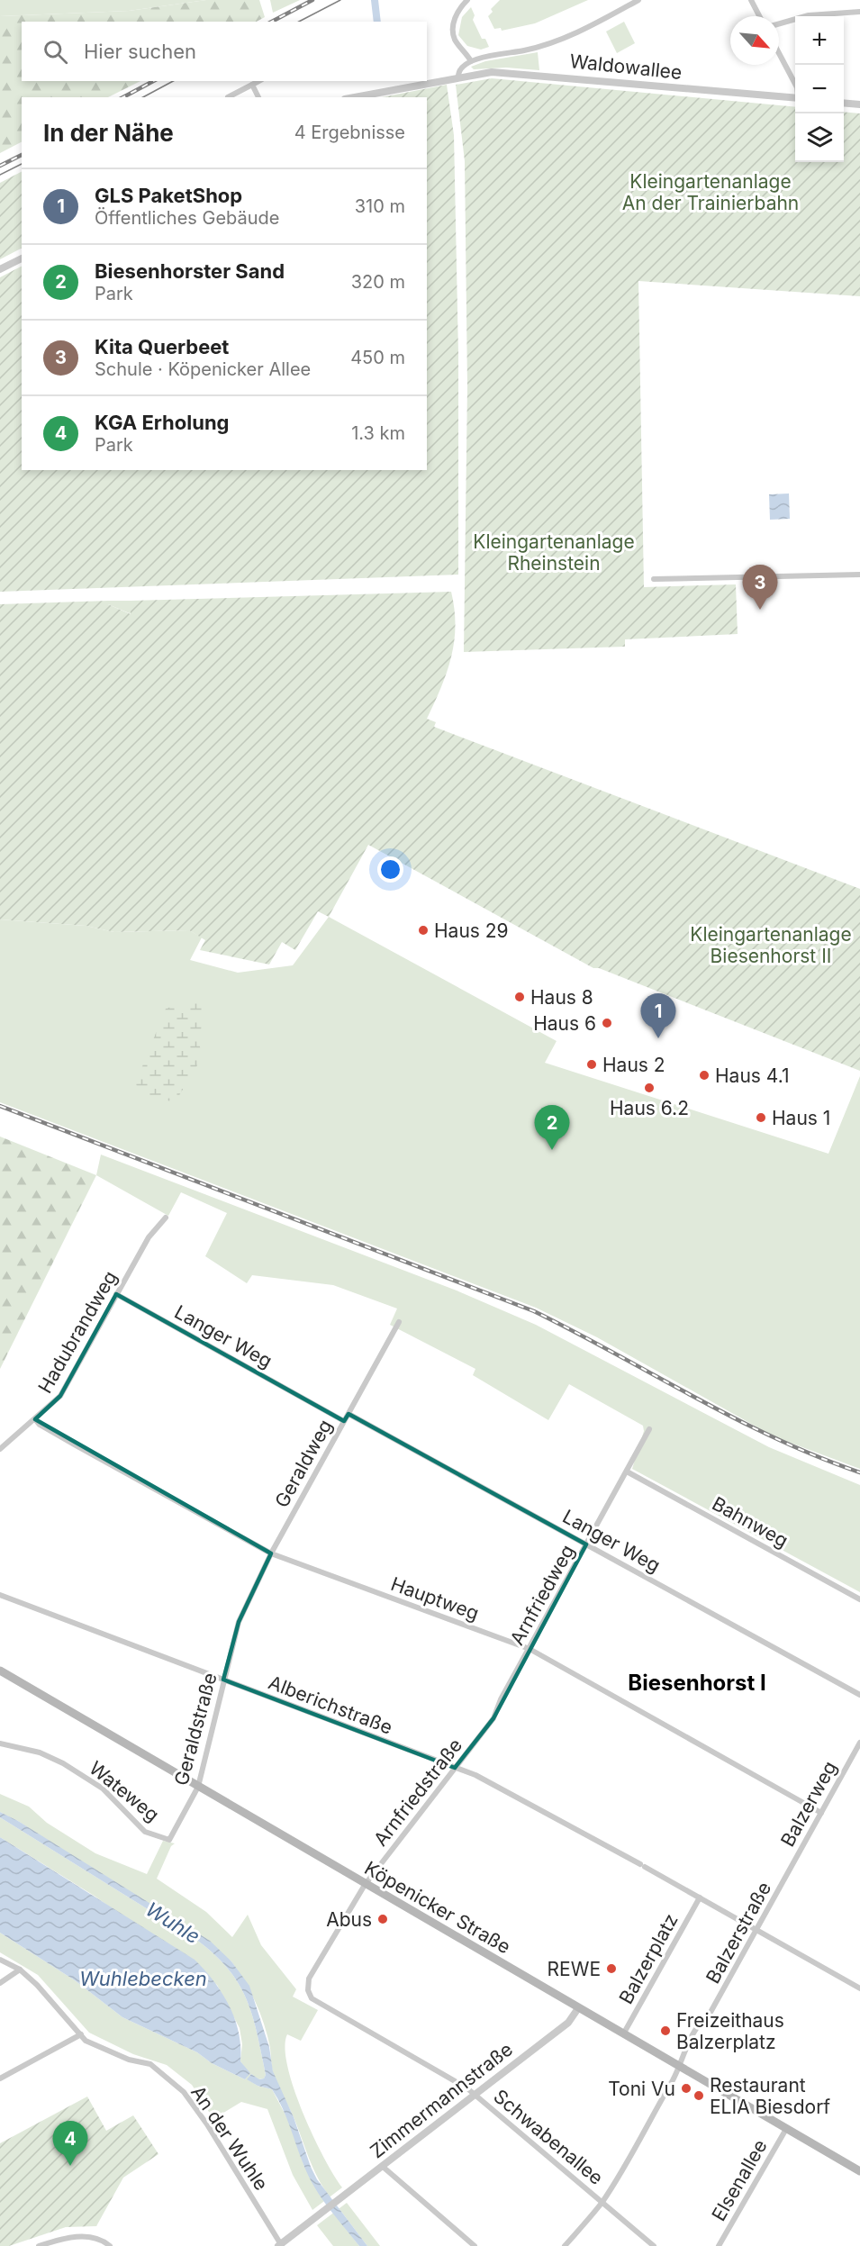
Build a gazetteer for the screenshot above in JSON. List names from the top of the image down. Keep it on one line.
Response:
{"streets":{"main road":["Köpenicker Straße"],"street":["Waldowallee","Hadubrandweg","Langer Weg","Geraldweg","Bahnweg","Arnfriedweg","Hauptweg","Alberichstraße","Geraldstraße","Wateweg","Arnfriedstraße","Balzerweg","Balzerstraße","Balzerplatz","Zimmermannstraße","Schwabenallee","An der Wuhle","Elsenallee"]},"crossings":[["Hadubrandweg","Langer Weg"],["Hadubrandweg","Hauptweg"],["Langer Weg","Geraldweg"],["Langer Weg","Arnfriedweg"],["Geraldweg","Hauptweg"],["Geraldweg","Geraldstraße"],["Bahnweg","Arnfriedweg"],["Arnfriedweg","Hauptweg"],["Arnfriedweg","Arnfriedstraße"],["Hauptweg","Balzerweg"],["Alberichstraße","Geraldstraße"],["Alberichstraße","Arnfriedstraße"],["Alberichstraße","Balzerstraße"],["Alberichstraße","Balzerplatz"],["Geraldstraße","Wateweg"],["Geraldstraße","Köpenicker Straße"],["Arnfriedstraße","Köpenicker Straße"],["Arnfriedstraße","Schwabenallee"],["Balzerweg","Balzerstraße"],["Köpenicker Straße","Balzerstraße"],["Köpenicker Straße","Balzerplatz"],["Köpenicker Straße","Zimmermannstraße"],["Köpenicker Straße","Elsenallee"],["Balzerstraße","Schwabenallee"],["Zimmermannstraße","Schwabenallee"],["Zimmermannstraße","An der Wuhle"]],"districts":["Biesenhorst I"],"water":["Wuhle","Wuhlebecken"],"parks":["Kleingartenanlage An der Trainierbahn","Kleingartenanlage Rheinstein","Kleingartenanlage Biesenhorst II"],"places":["Haus 29","Haus 8","Haus 6","Haus 2","Haus 4.1","Haus 6.2","Haus 1","Abus","REWE","Freizeithaus Balzerplatz","Toni Vu","Restaurant ELIA Biesdorf"],"north":"bottom right","page":{"map_buttons":["+","−"],"search":"Hier suchen","heading":["In der Nähe","4 Ergebnisse"],"list":[{"mark":"1","name":"GLS PaketShop","note":"Öffentliches Gebäude","value":"310 m"},{"mark":"2","name":"Biesenhorster Sand","note":"Park","value":"320 m"},{"mark":"3","name":"Kita Querbeet","note":"Schule · Köpenicker Allee","value":"450 m"},{"mark":"4","name":"KGA Erholung","note":"Park","value":"1.3 km"}],"pins":["3","1","2","4"]}}
